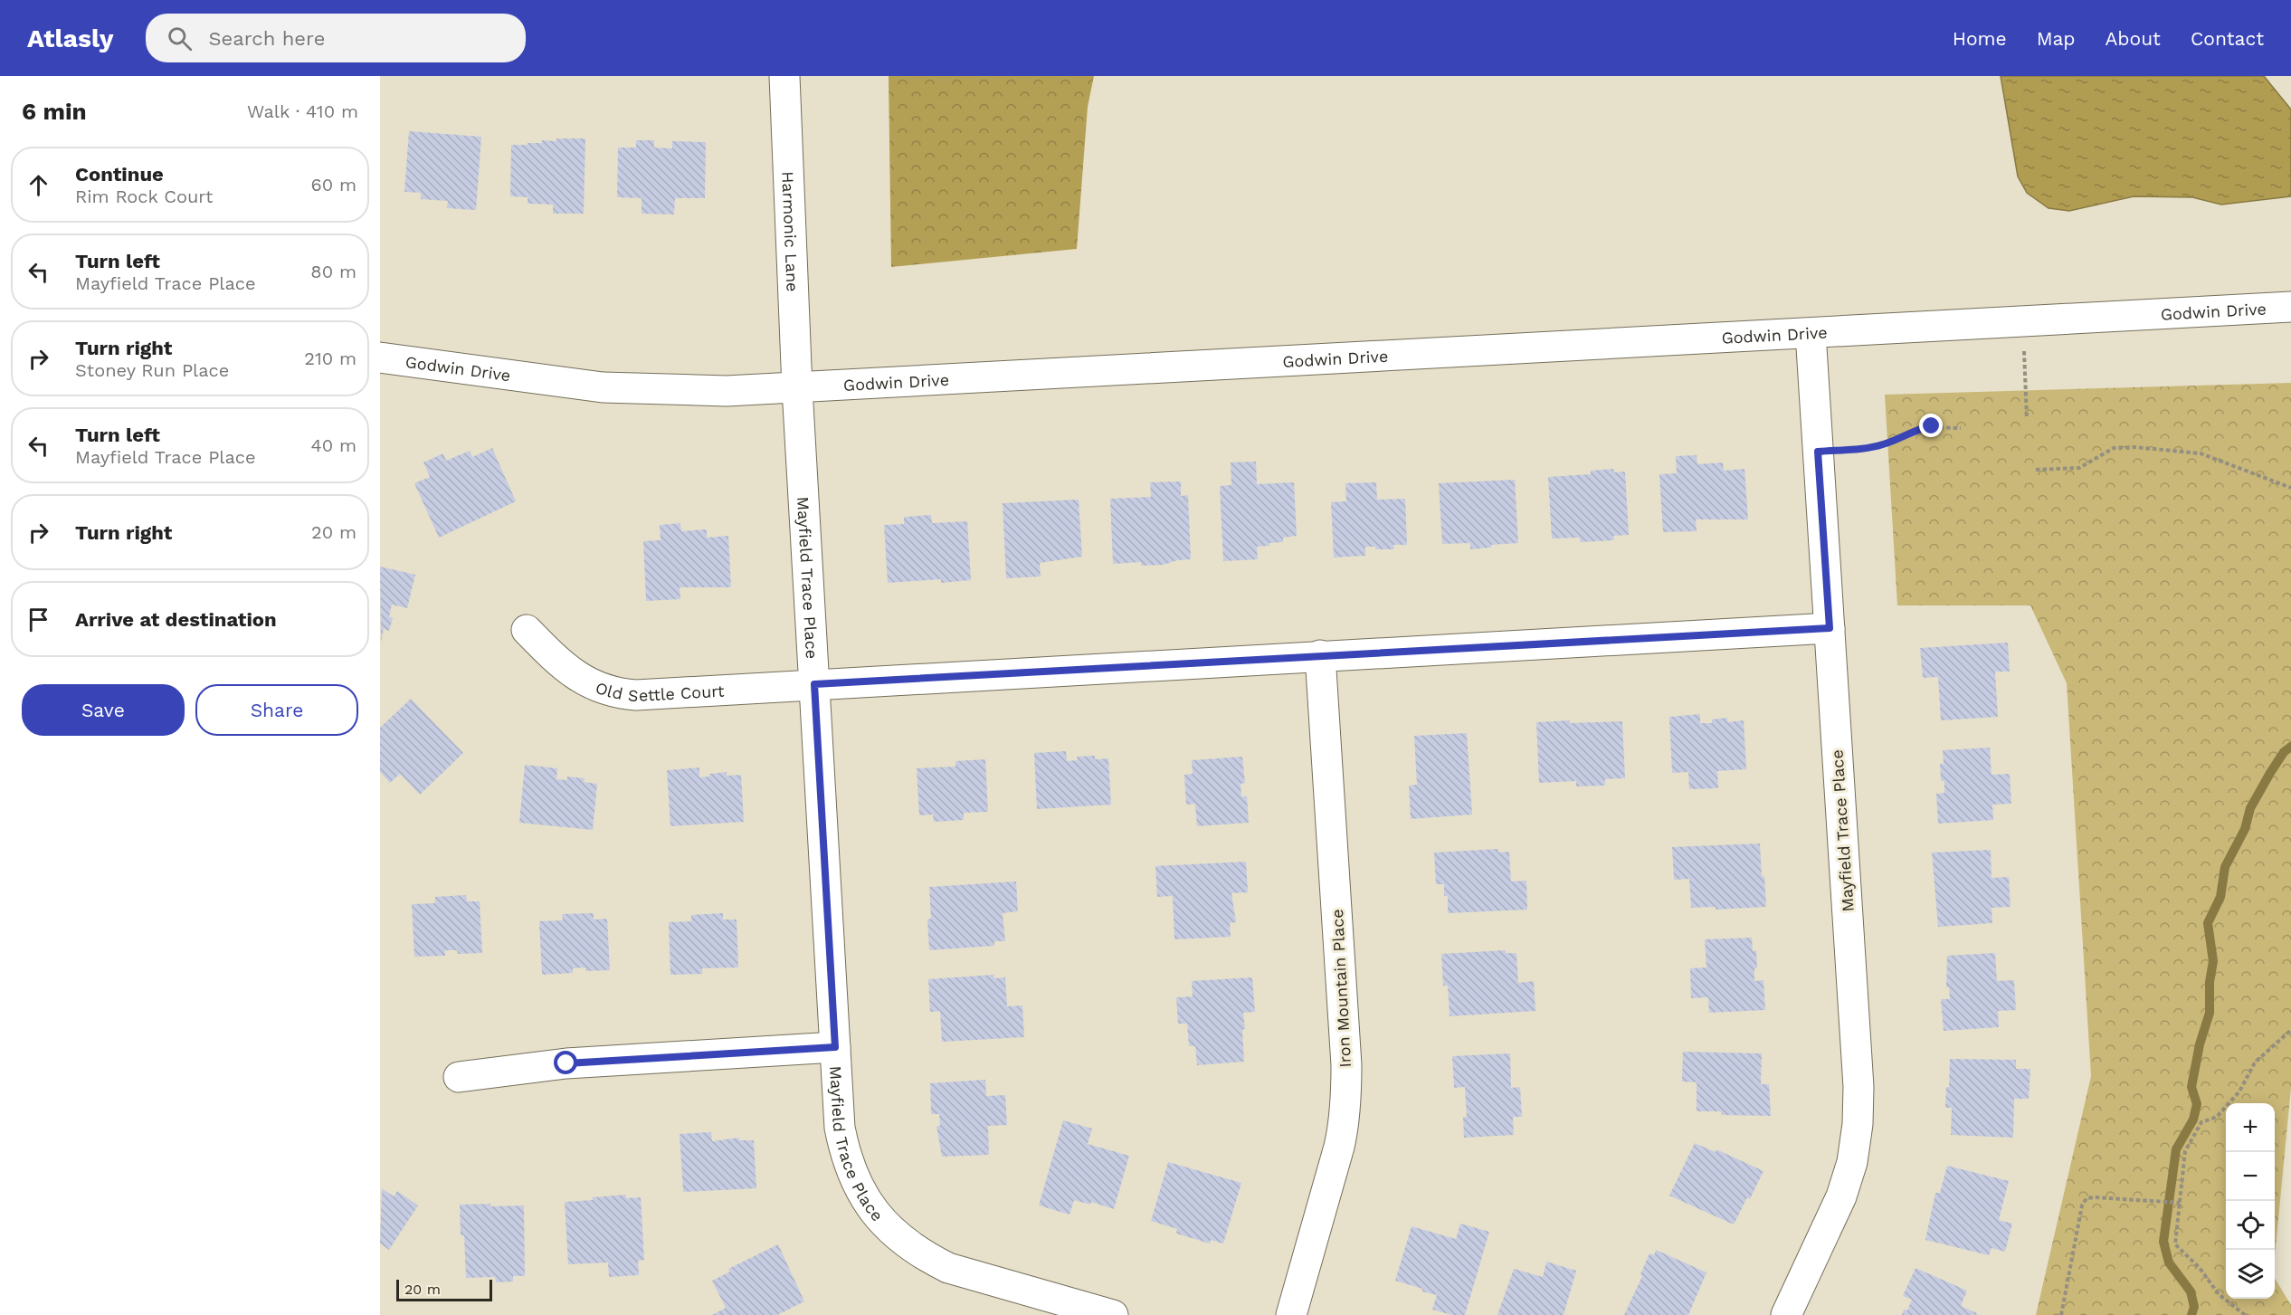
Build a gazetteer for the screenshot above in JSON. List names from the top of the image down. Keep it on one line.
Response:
{"streets":{"street":["Harmonic Lane","Godwin Drive","Mayfield Trace Place","Old Settle Court","Iron Mountain Place"]},"crossings":[["Harmonic Lane","Godwin Drive"],["Harmonic Lane","Mayfield Trace Place"],["Godwin Drive","Mayfield Trace Place"],["Mayfield Trace Place","Old Settle Court"],["Old Settle Court","Iron Mountain Place"]],"scale_bar":"20 m","page":{"header":"Atlasly","search":"Search here","nav":["Home","Map","About","Contact"],"heading":["6 min","Walk · 410 m"],"list":[["Continue","Rim Rock Court","60 m"],["Turn left","Mayfield Trace Place","80 m"],["Turn right","Stoney Run Place","210 m"],["Turn left","Mayfield Trace Place","40 m"],["Turn right","20 m"],"Arrive at destination"],"buttons":["Save","Share"],"map_buttons":["+","−"],"scale":"20 m"}}
